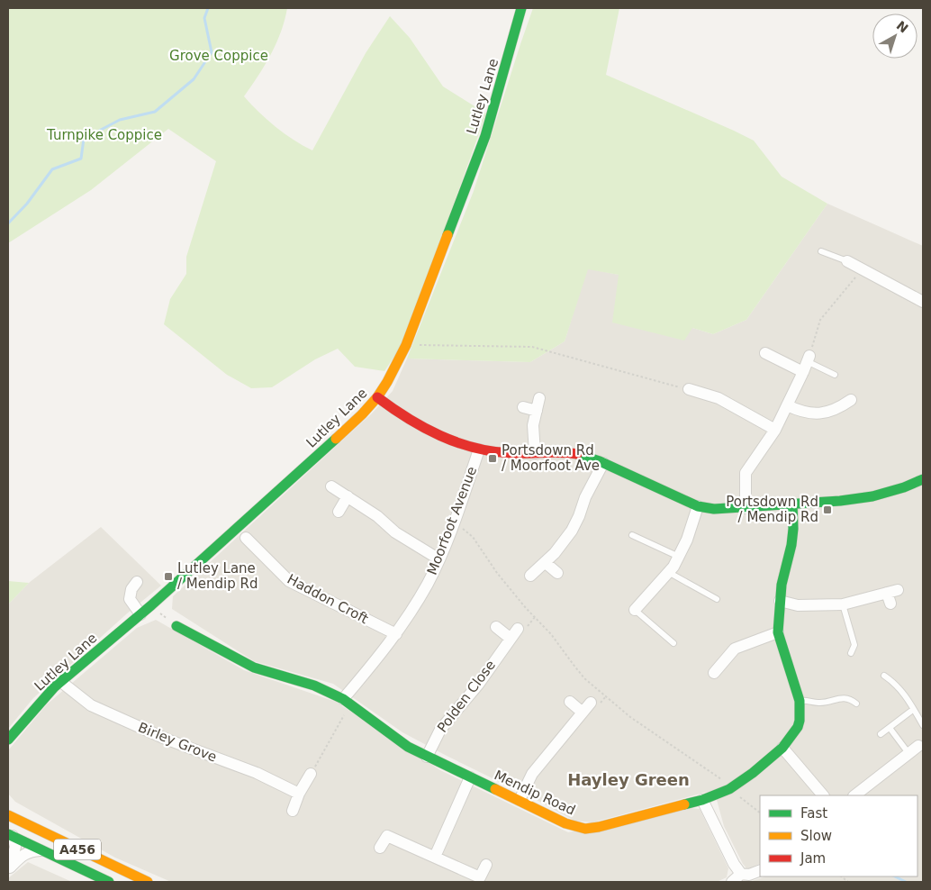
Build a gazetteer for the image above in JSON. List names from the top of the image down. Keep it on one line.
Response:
{"streets":{"main road":["Lutley Lane","Mendip Road","A456"],"street":["Moorfoot Avenue","Haddon Croft","Polden Close","Birley Grove"]},"crossings":[["Lutley Lane","Birley Grove"],["Moorfoot Avenue","Haddon Croft"],["Moorfoot Avenue","Mendip Road"],["Polden Close","Mendip Road"]],"districts":["Hayley Green"],"parks":["Grove Coppice","Turnpike Coppice"],"places":{"transit":["Portsdown Rd / Moorfoot Ave","Portsdown Rd / Mendip Rd","Lutley Lane / Mendip Rd"]},"legend":["Fast","Slow","Jam"],"north":"top right"}
